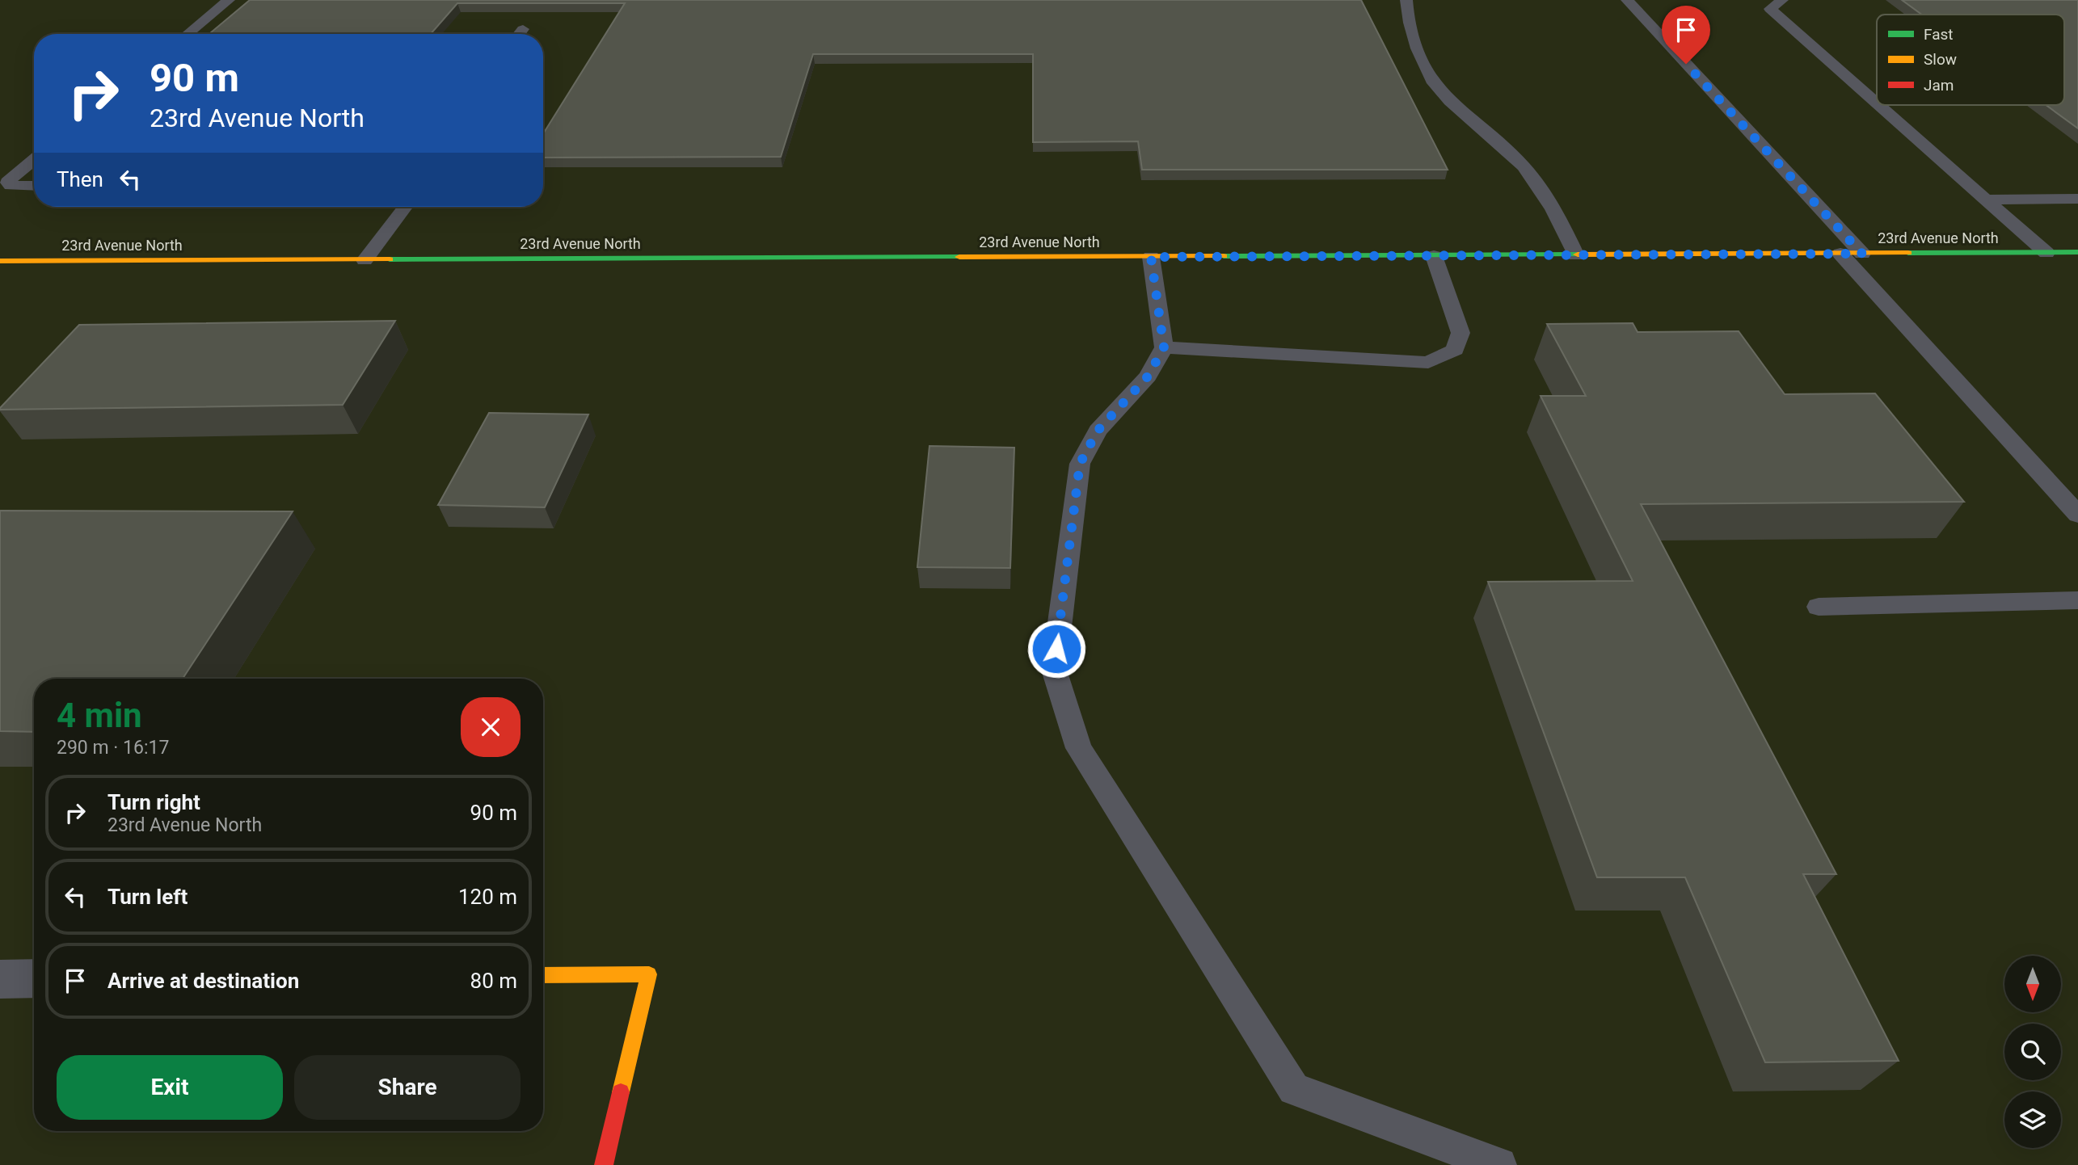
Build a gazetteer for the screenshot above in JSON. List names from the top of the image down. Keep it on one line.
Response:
{"streets":{"street":["23rd Avenue North"]},"legend":["Fast","Slow","Jam"],"north":"bottom","page":{"turn":["90 m","23rd Avenue North"],"then":"Then","heading":["4 min","290 m · 16:17"],"list":[{"name":"Turn right","note":"23rd Avenue North","value":"90 m"},{"name":"Turn left","value":"120 m"},{"name":"Arrive at destination","value":"80 m"}],"buttons":["Exit","Share"]}}
